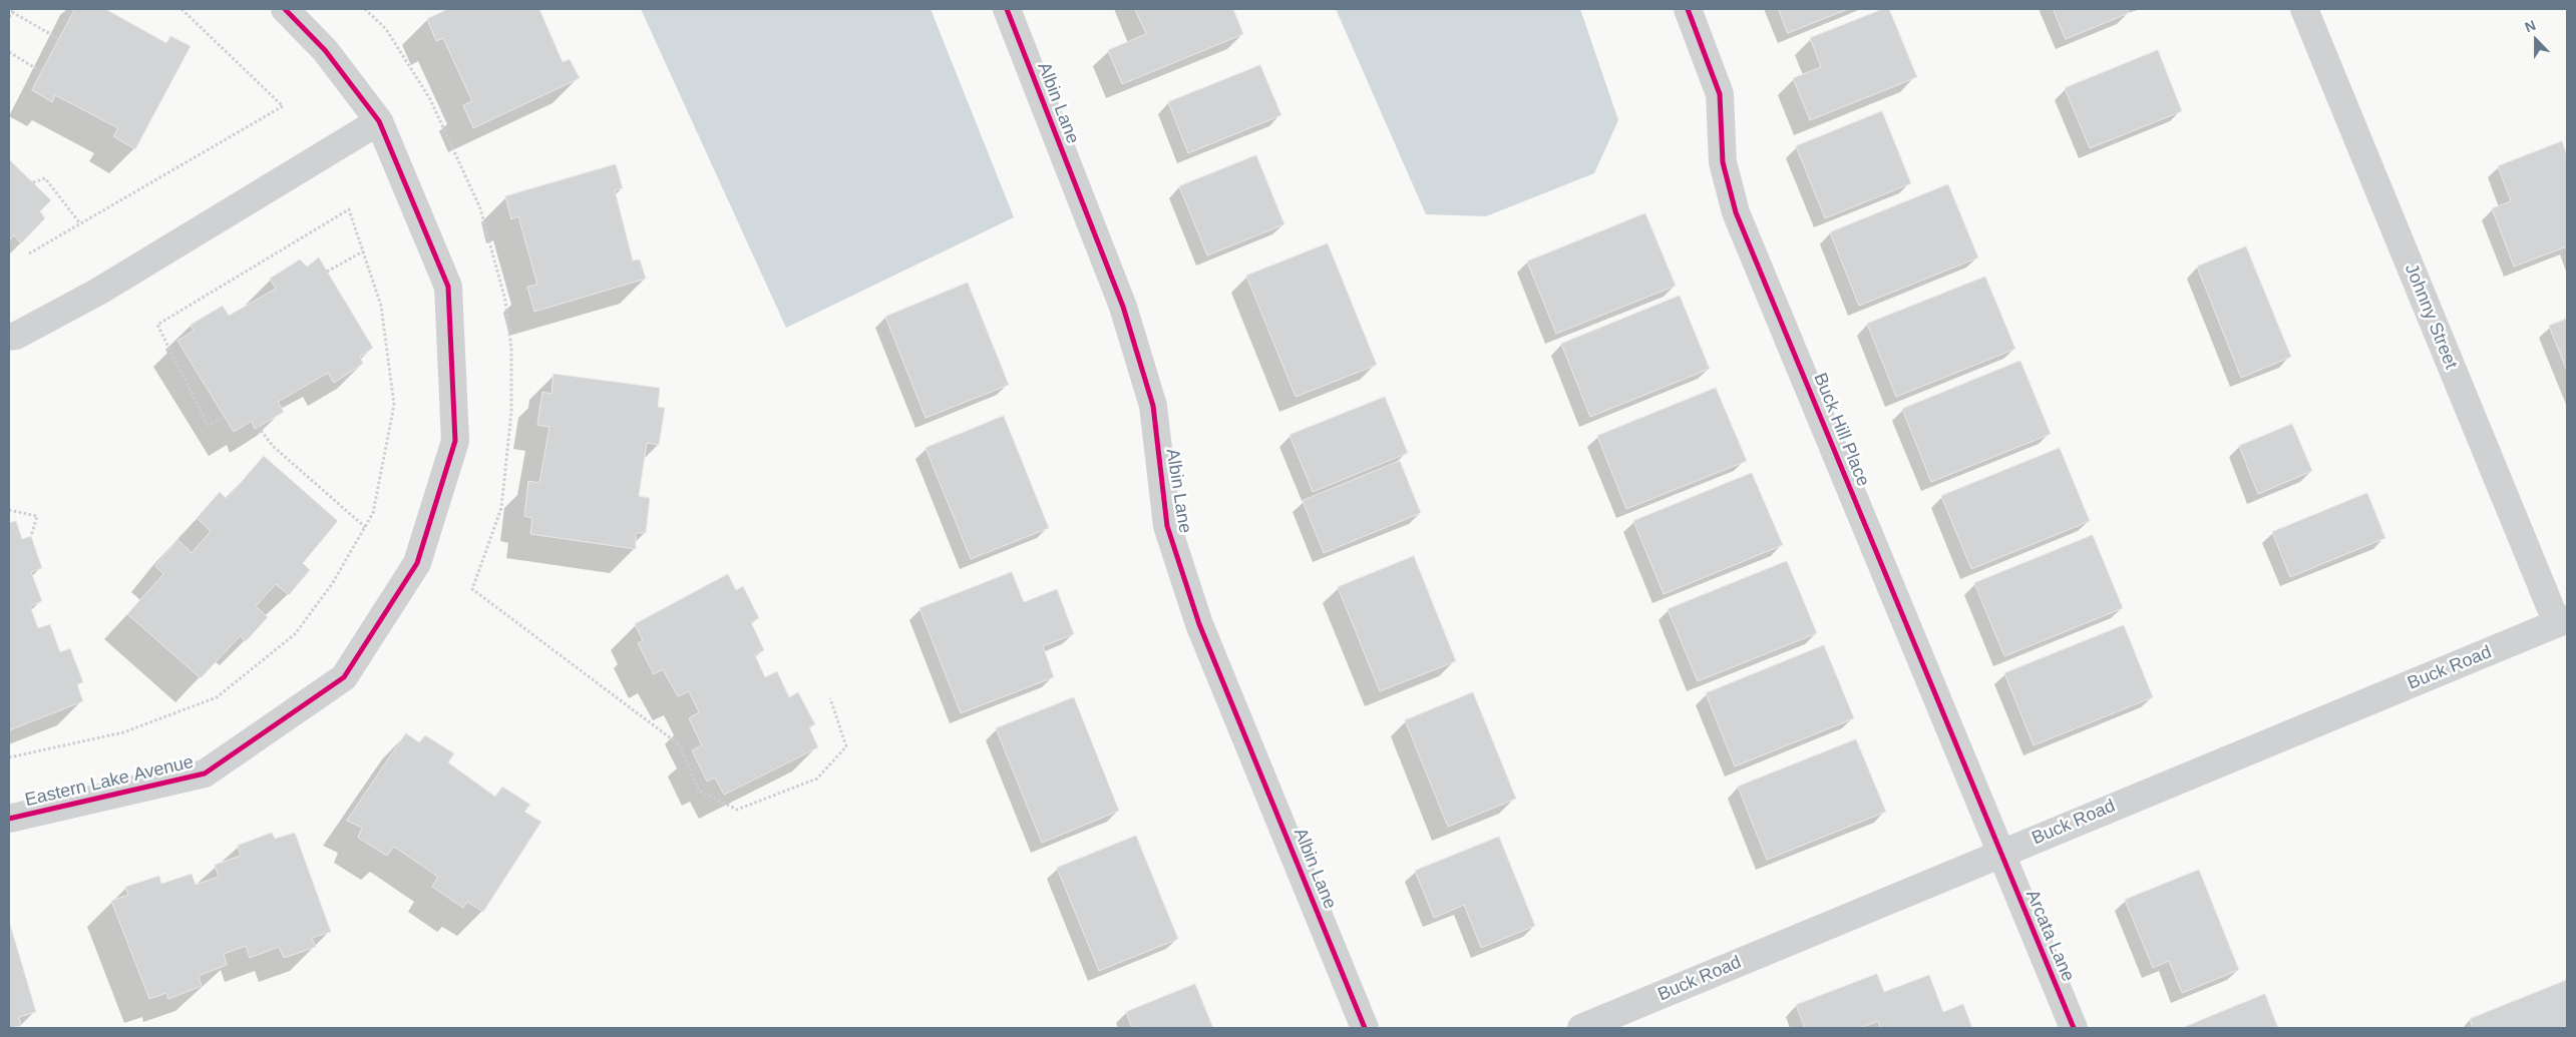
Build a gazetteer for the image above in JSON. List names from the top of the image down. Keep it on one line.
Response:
{"streets":{"street":["Albin Lane","Johnny Street","Buck Hill Place","Buck Road","Eastern Lake Avenue","Arcata Lane"]},"crossings":[["Johnny Street","Buck Road"],["Buck Hill Place","Buck Road"],["Buck Hill Place","Arcata Lane"],["Buck Road","Arcata Lane"]],"north":"top"}
